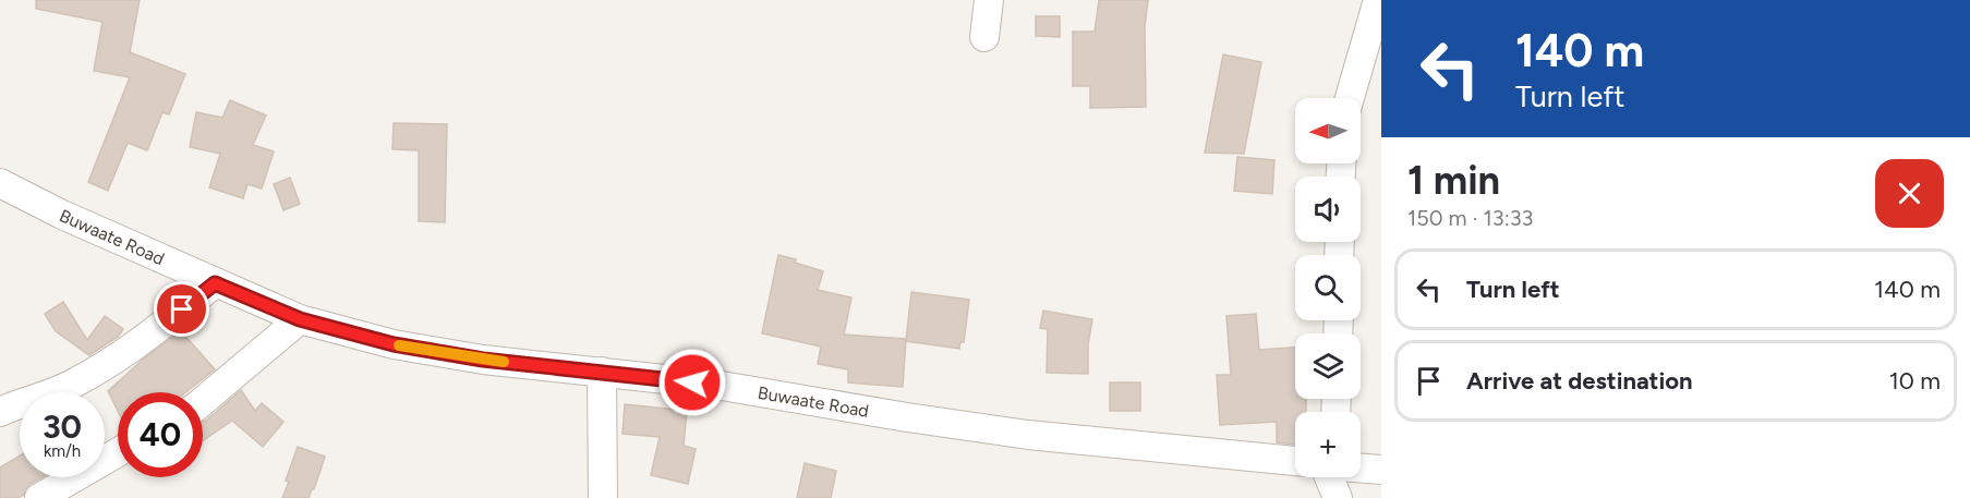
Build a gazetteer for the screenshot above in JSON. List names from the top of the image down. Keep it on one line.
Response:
{"streets":{"street":["Buwaate Road"]},"north":"left","page":{"turn":["140 m","Turn left"],"map_buttons":"+","heading":["1 min","150 m · 13:33"],"list":[{"name":"Turn left","value":"140 m"},{"name":"Arrive at destination","value":"10 m"}],"speed":"30 km/h","limit":"40"}}
